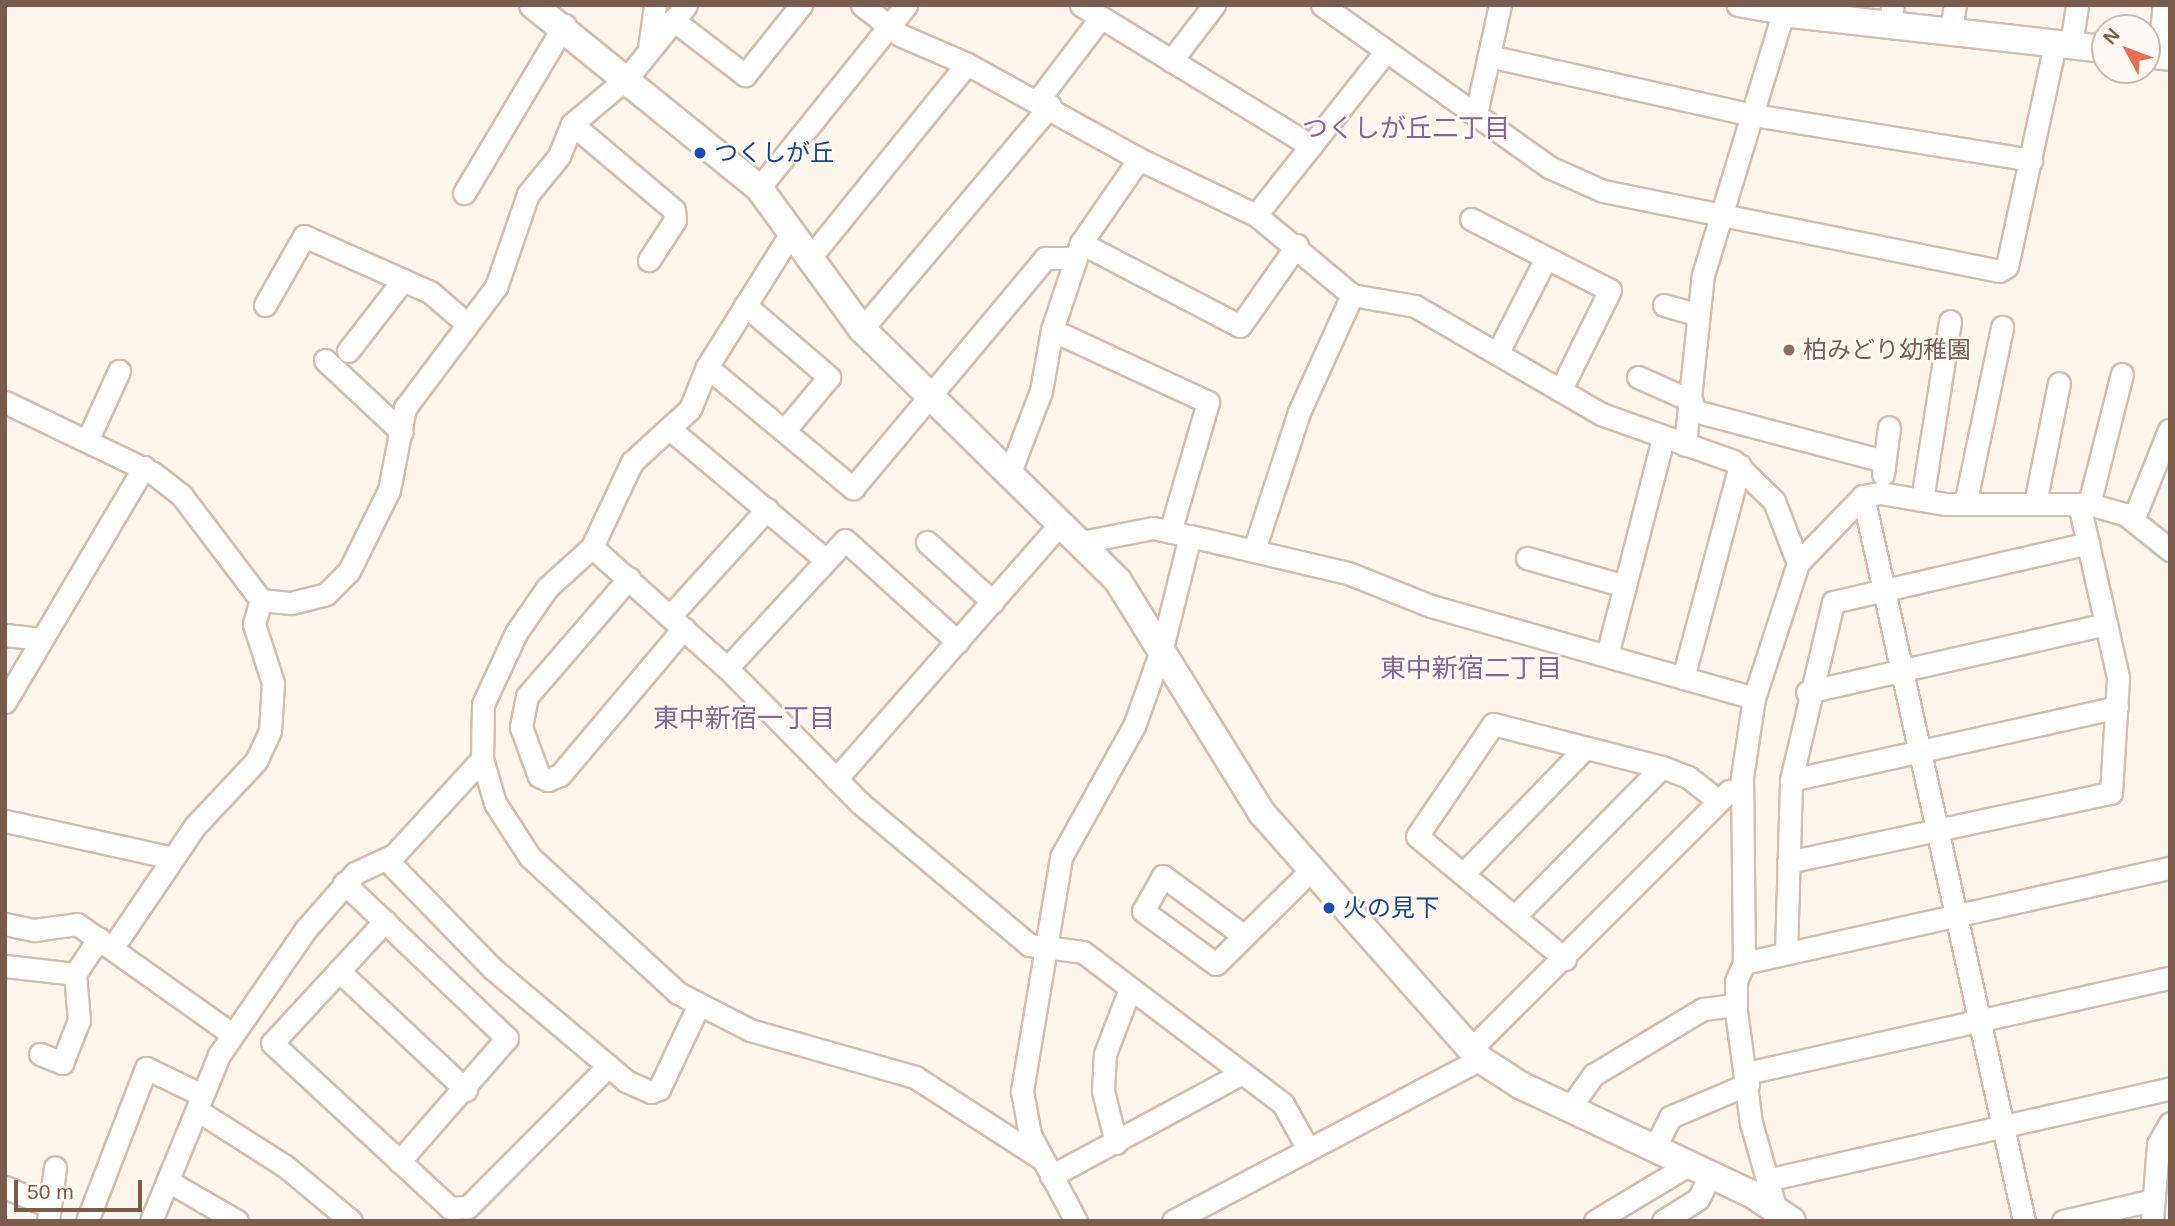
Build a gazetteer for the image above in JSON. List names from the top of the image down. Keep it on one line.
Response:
{"districts":["つくしが丘二丁目","東中新宿二丁目","東中新宿一丁目"],"places":["つくしが丘","柏みどり幼稚園","火の見下"],"scale_bar":"50 m","north":"top left"}
